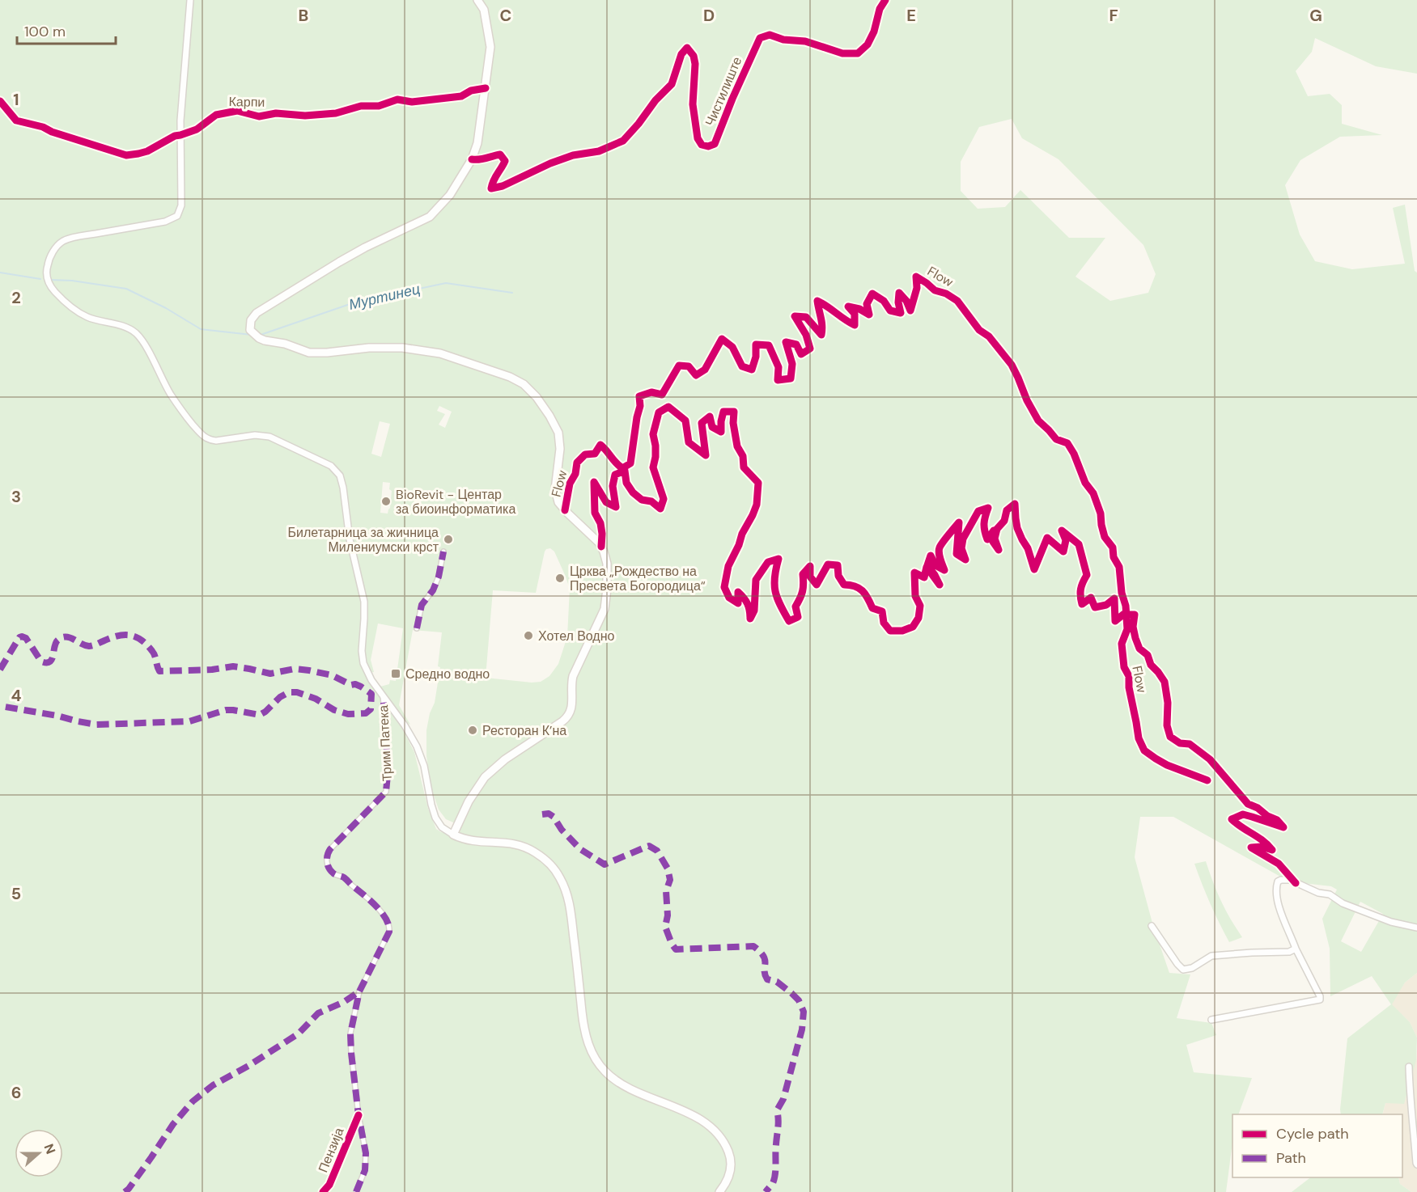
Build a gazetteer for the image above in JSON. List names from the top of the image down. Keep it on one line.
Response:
{"streets":{"street":["Трим Патека"],"cycle path":["Чистилиште","Карпи","Flow","Пензија"]},"water":["Муртинец"],"places":{"other":["BioRevit - Центар за биоинформатика","Билетарница за жичница Милениумски крст","Црква „Рождество на Пресвета Богородица“","Хотел Водно","Ресторан К’на"],"transit":["Средно водно"]},"legend":["Cycle path","Path"],"scale_bar":"100 m","north":"right","grid":{"columns":["B","C","D","E","F","G"],"rows":["1","2","3","4","5","6"]}}
